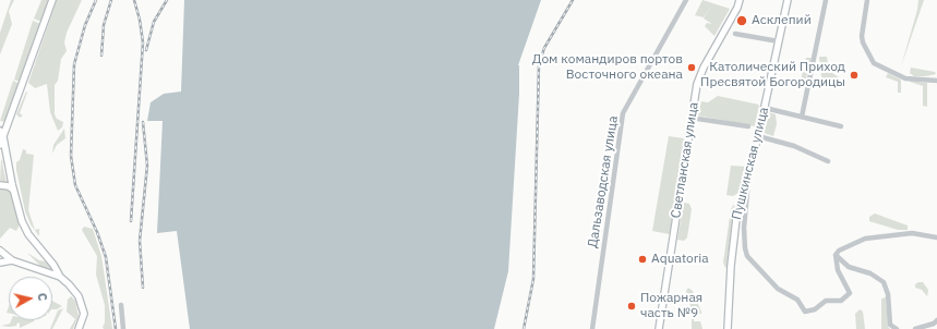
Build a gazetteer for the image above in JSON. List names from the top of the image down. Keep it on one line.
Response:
{"streets":{"main road":["Светланская улица","Пушкинская улица"],"street":["Дальзаводская улица"]},"places":["Асклепий","Дом командиров портов Восточного океана","Католический Приход Пресвятой Богородицы","Aquatoria","Пожарная часть №9"],"north":"right"}
